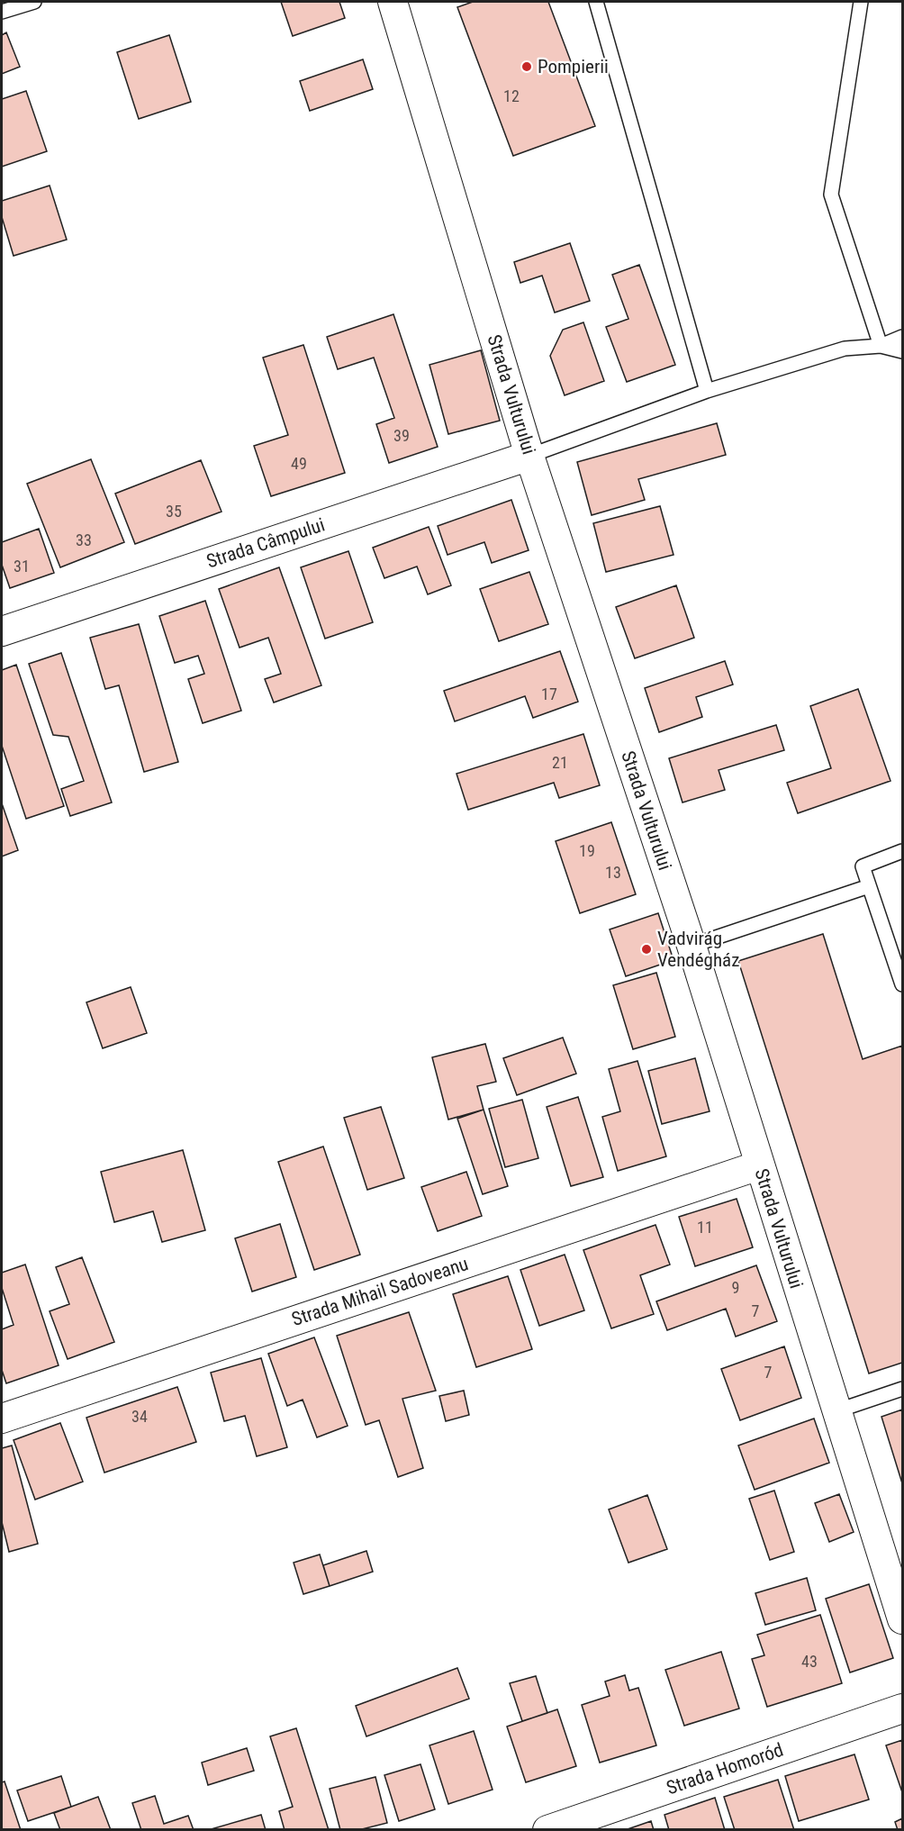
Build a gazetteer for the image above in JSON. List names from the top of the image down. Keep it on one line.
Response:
{"streets":{"street":["Strada Vulturului","Strada Câmpului","Strada Mihail Sadoveanu","Strada Homoród"]},"crossings":[["Strada Vulturului","Strada Câmpului"],["Strada Vulturului","Strada Mihail Sadoveanu"]],"places":["Pompierii","Vadvirág Vendégház"],"house_numbers":["12","39","49","35","33","31","17","21","19","13","11","9","7","7","34","43"]}
